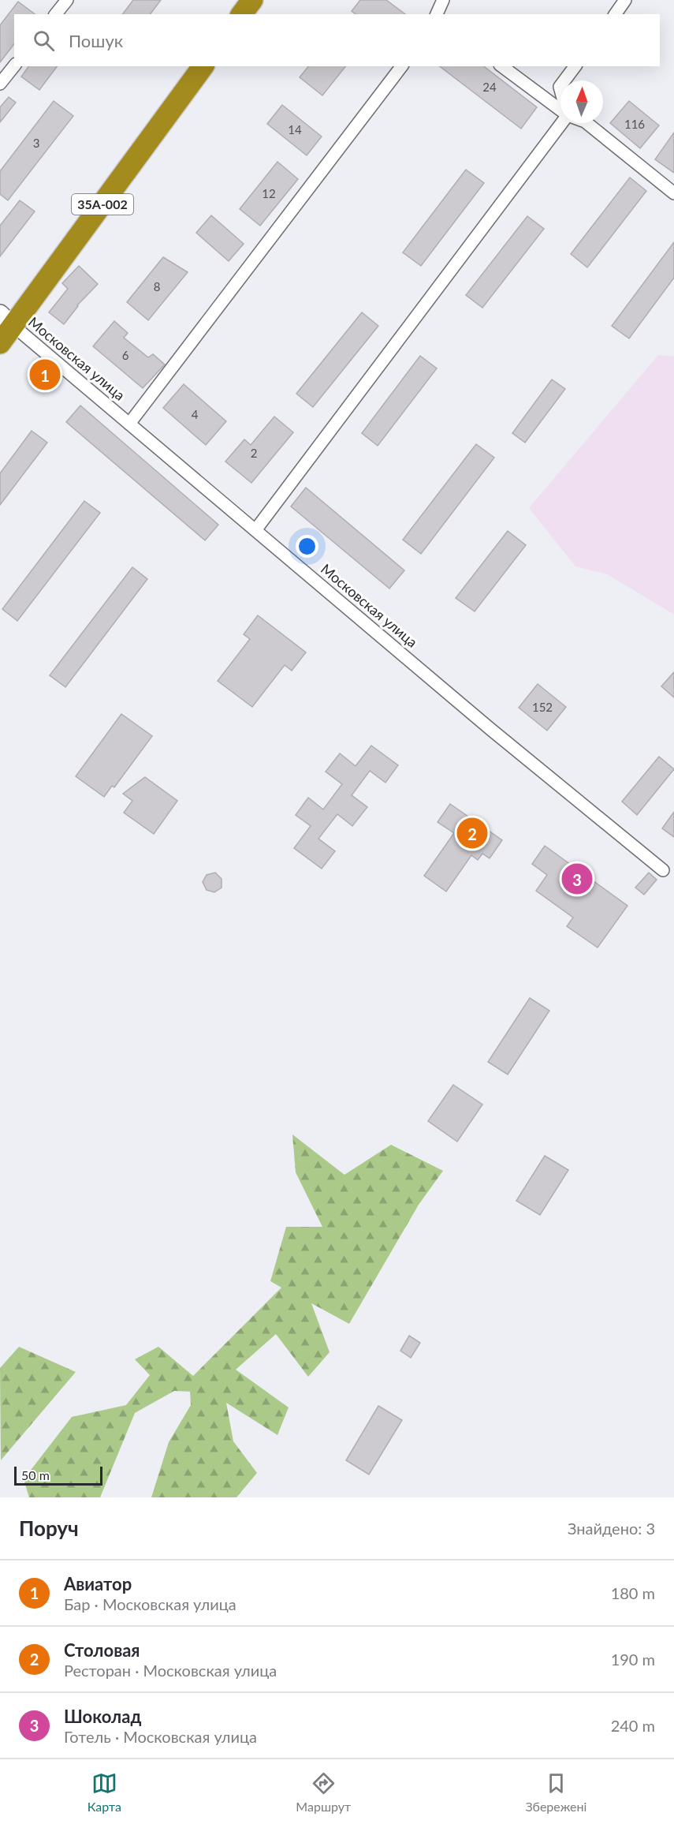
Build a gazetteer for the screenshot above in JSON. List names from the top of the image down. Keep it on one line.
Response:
{"streets":{"highway":["35А-002"],"street":["Московская улица"]},"crossings":[["35А-002","Московская улица"]],"house_numbers":["24","116","14","3","12","8","6","4","2","152"],"scale_bar":"50 m","north":"top","page":{"search":"Пошук","pins":["1","2","3"],"scale":"50 m","heading":["Поруч","Знайдено: 3"],"list":[{"mark":"1","name":"Авиатор","note":"Бар · Московская улица","value":"180 m"},{"mark":"2","name":"Столовая","note":"Ресторан · Московская улица","value":"190 m"},{"mark":"3","name":"Шоколад","note":"Готель · Московская улица","value":"240 m"}],"nav":["Карта","Маршрут","Збережені"]}}
